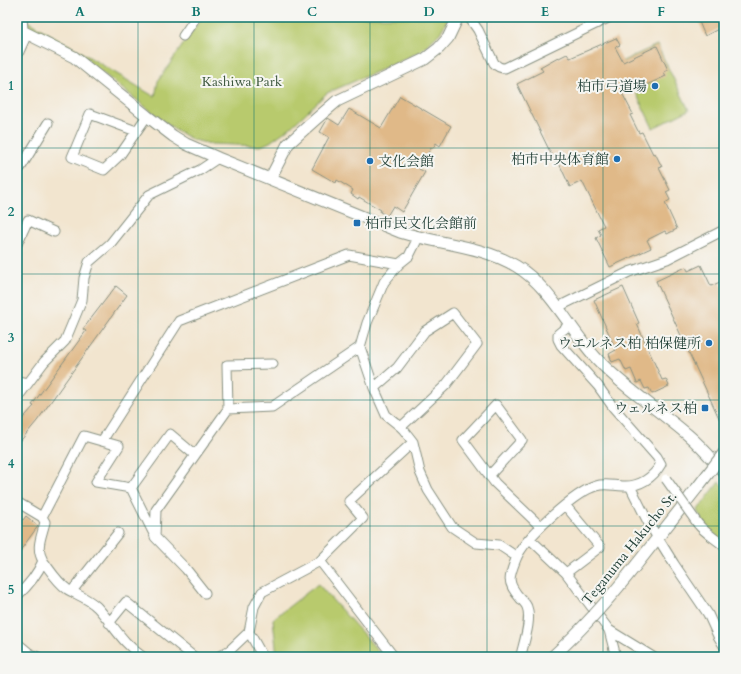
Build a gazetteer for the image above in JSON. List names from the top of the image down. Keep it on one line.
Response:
{"streets":{"street":["Teganuma Hakucho St."]},"parks":["Kashiwa Park"],"places":{"other":["柏市弓道場","柏市中央体育館","文化会館","ウエルネス柏 柏保健所"],"transit":["柏市民文化会館前","ウェルネス柏"]},"grid":{"columns":["A","B","C","D","E","F"],"rows":["1","2","3","4","5"]}}
